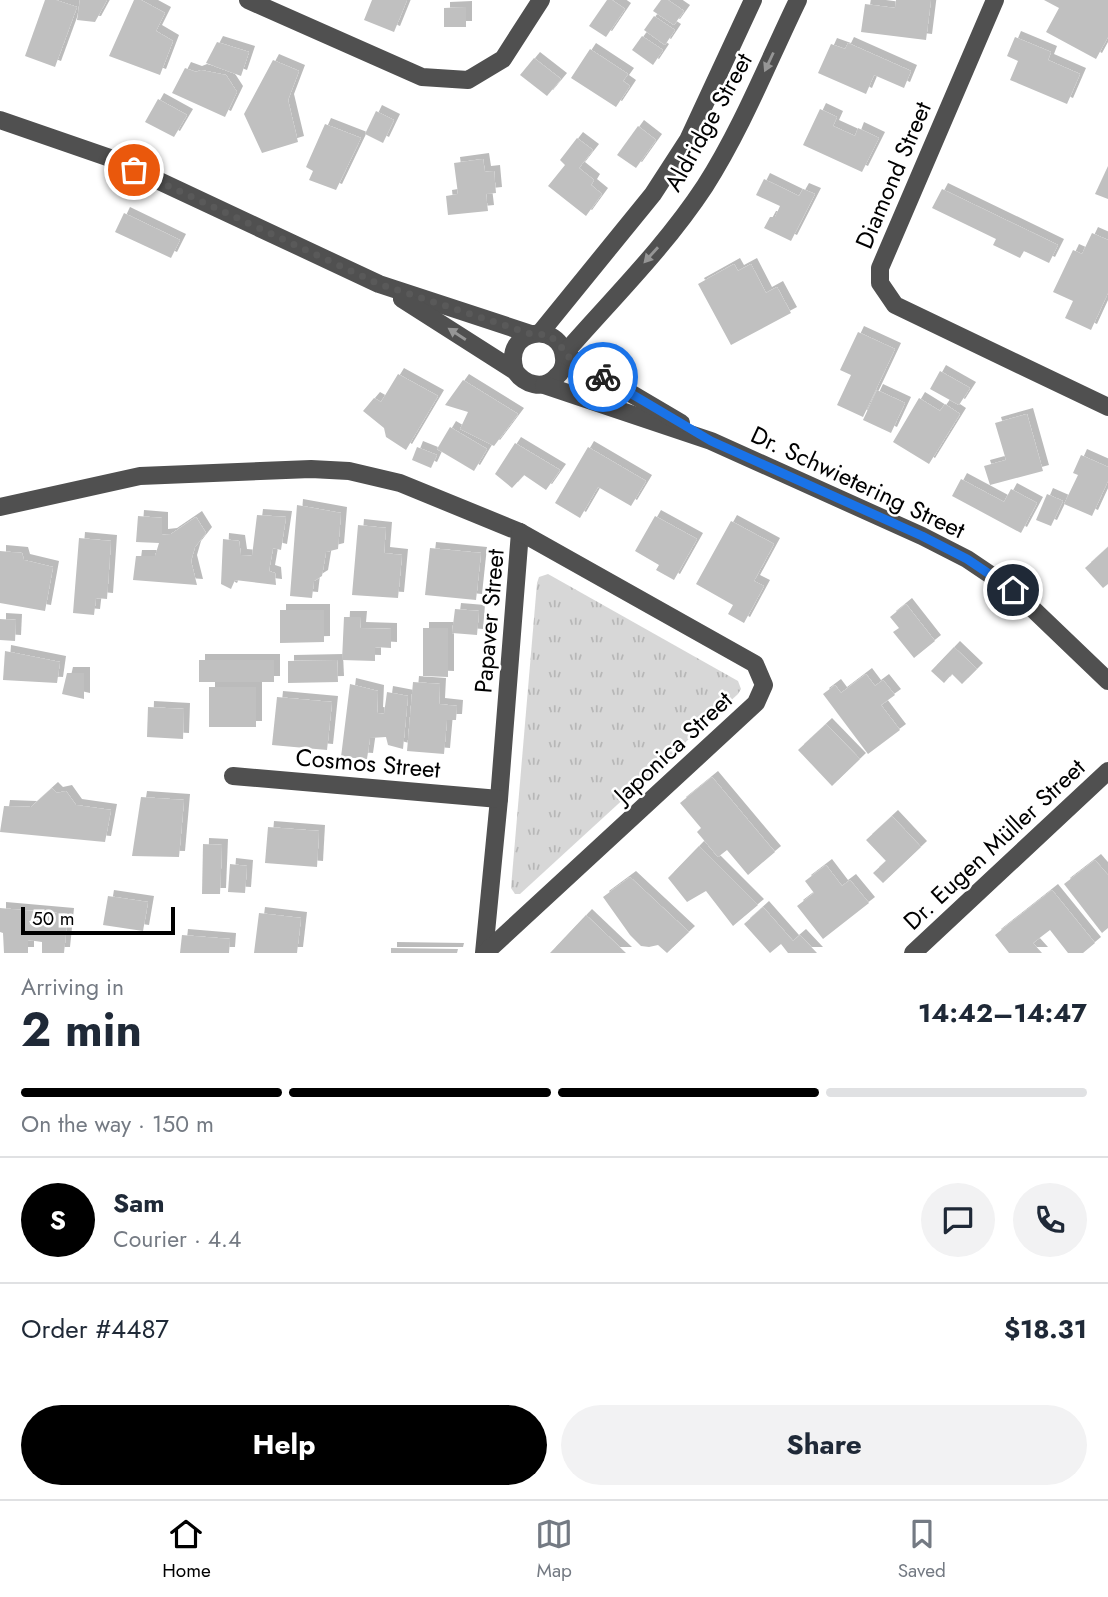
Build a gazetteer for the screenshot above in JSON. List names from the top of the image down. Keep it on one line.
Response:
{"streets":{"street":["Aldridge Street","Diamond Street","Dr. Schwietering Street","Papaver Street","Japonica Street","Cosmos Street","Dr. Eugen Müller Street"]},"crossings":[["Aldridge Street","Dr. Schwietering Street"],["Papaver Street","Japonica Street"],["Papaver Street","Cosmos Street"]],"scale_bar":"50 m","page":{"scale":"50 m","heading":["2 min","Arriving in","14:42–14:47"],"panel":["Sam","Courier · 4.4","Order #4487","$18.31"],"bar":"On the way · 150 m","round":"S","buttons":["Help","Share"],"tabs":["Home","Map","Saved"]}}
